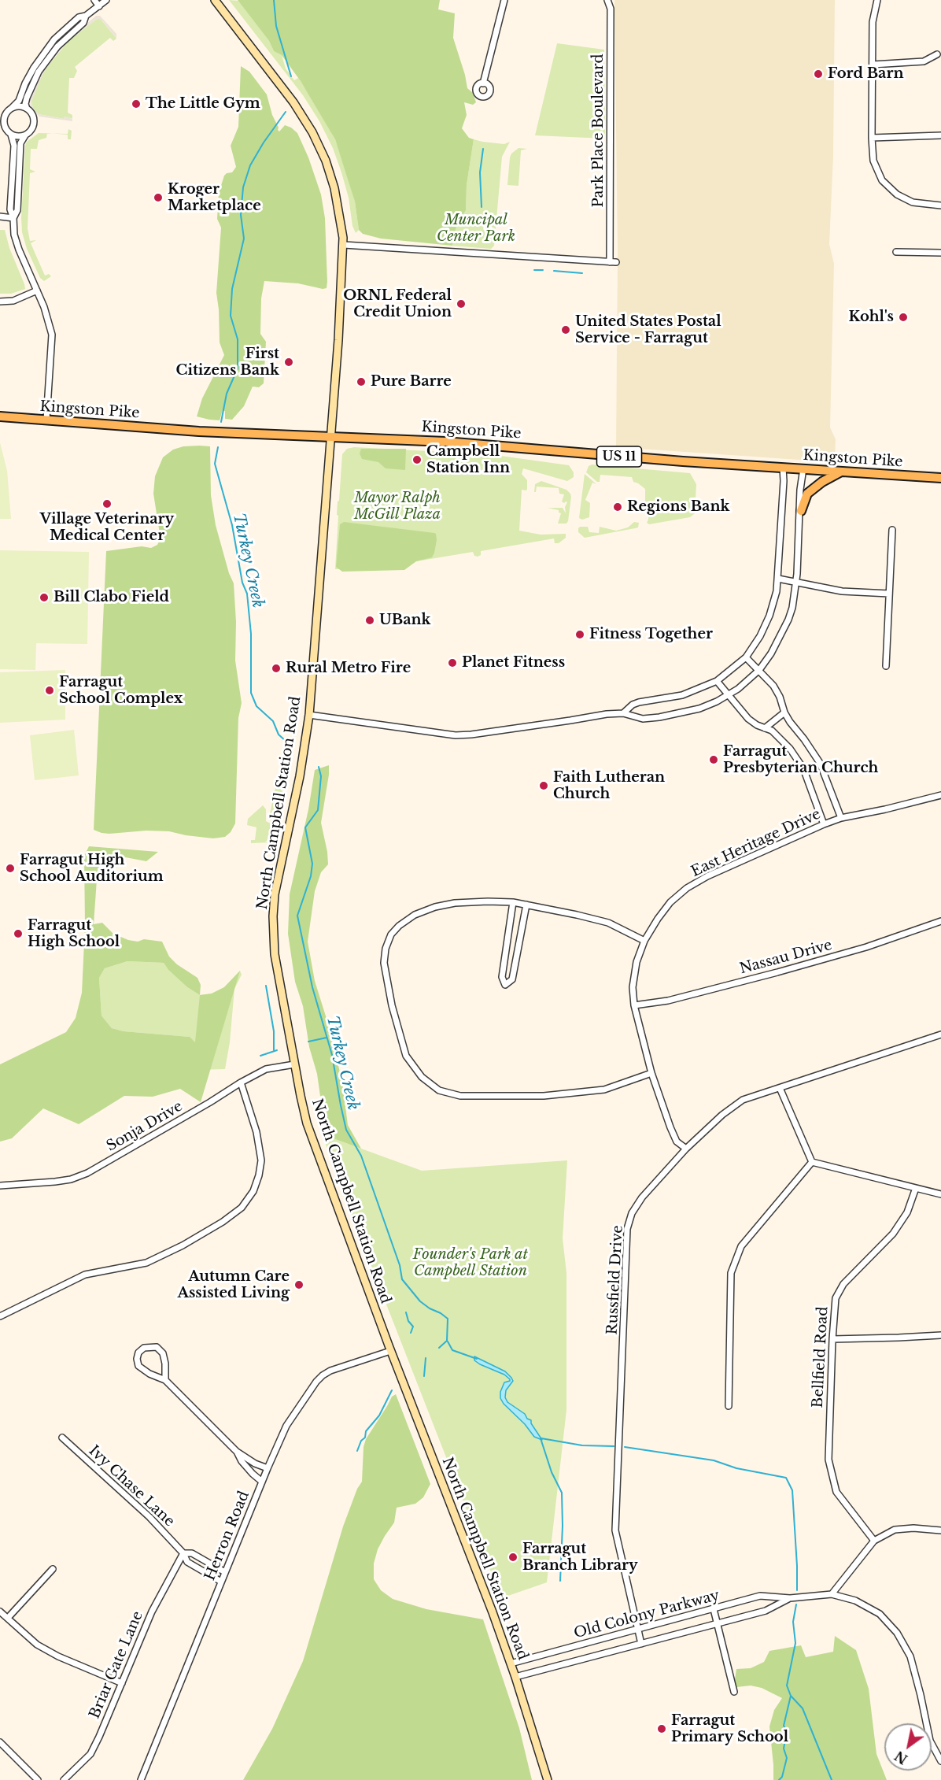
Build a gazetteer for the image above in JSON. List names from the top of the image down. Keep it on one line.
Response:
{"streets":{"main road":["Kingston Pike","US 11","North Campbell Station Road"],"street":["Park Place Boulevard","East Heritage Drive","Nassau Drive","Sonja Drive","Russfield Drive","Bellfield Road","Ivy Chase Lane","Herron Road","Old Colony Parkway","Briar Gate Lane"]},"crossings":[["Park Place Boulevard","North Campbell Station Road"],["Kingston Pike","North Campbell Station Road"],["North Campbell Station Road","Sonja Drive"],["North Campbell Station Road","Herron Road"],["North Campbell Station Road","Old Colony Parkway"],["East Heritage Drive","Nassau Drive"],["East Heritage Drive","Russfield Drive"],["Russfield Drive","Old Colony Parkway"],["Ivy Chase Lane","Herron Road"],["Ivy Chase Lane","Briar Gate Lane"]],"water":["Turkey Creek"],"parks":["Muncipal Center Park","Mayor Ralph McGill Plaza","Founder's Park at Campbell Station"],"places":["Ford Barn","The Little Gym","Kroger Marketplace","ORNL Federal Credit Union","Kohl's","United States Postal Service - Farragut","First Citizens Bank","Pure Barre","Campbell Station Inn","Village Veterinary Medical Center","Regions Bank","Bill Clabo Field","UBank","Fitness Together","Planet Fitness","Rural Metro Fire","Farragut School Complex","Farragut Presbyterian Church","Faith Lutheran Church","Farragut High School Auditorium","Farragut High School","Autumn Care Assisted Living","Farragut Branch Library","Farragut Primary School"],"north":"bottom left"}
